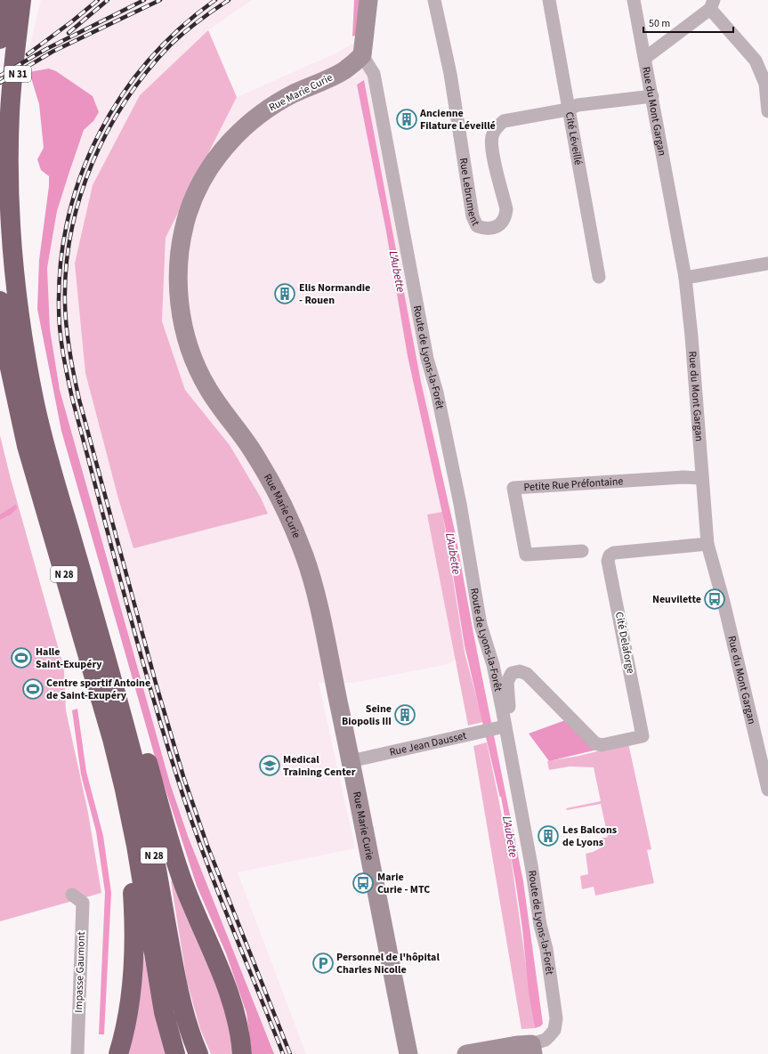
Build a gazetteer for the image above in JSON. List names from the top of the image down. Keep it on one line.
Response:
{"streets":{"highway":["N 31","N 28"],"street":["Rue Marie Curie","Rue du Mont Gargan","Cité Léveillé","Rue Lebrument","Route de Lyons-la-Forêt","Petite Rue Préfontaine","Cité Delaforge","Rue Jean Dausset","Impasse Gaumont"]},"crossings":[["N 31","N 28"],["Rue Marie Curie","Route de Lyons-la-Forêt"],["Rue Marie Curie","Rue Jean Dausset"],["Rue du Mont Gargan","Rue Lebrument"],["Rue du Mont Gargan","Petite Rue Préfontaine"],["Rue du Mont Gargan","Cité Delaforge"],["Cité Léveillé","Rue Lebrument"],["Route de Lyons-la-Forêt","Cité Delaforge"],["Route de Lyons-la-Forêt","Rue Jean Dausset"]],"water":["L'Aubette"],"places":{"building":["Ancienne Filature Léveillé","Elis Normandie - Rouen","Seine Biopolis III","Les Balcons de Lyons"],"bus stop":["Neuvilette","Marie Curie - MTC"],"sports":["Halle Saint-Exupéry","Centre sportif Antoine de Saint-Exupéry"],"school or university":["Medical Training Center"],"parking":["Personnel de l'hôpital Charles Nicolle"]},"scale_bar":"50 m"}
